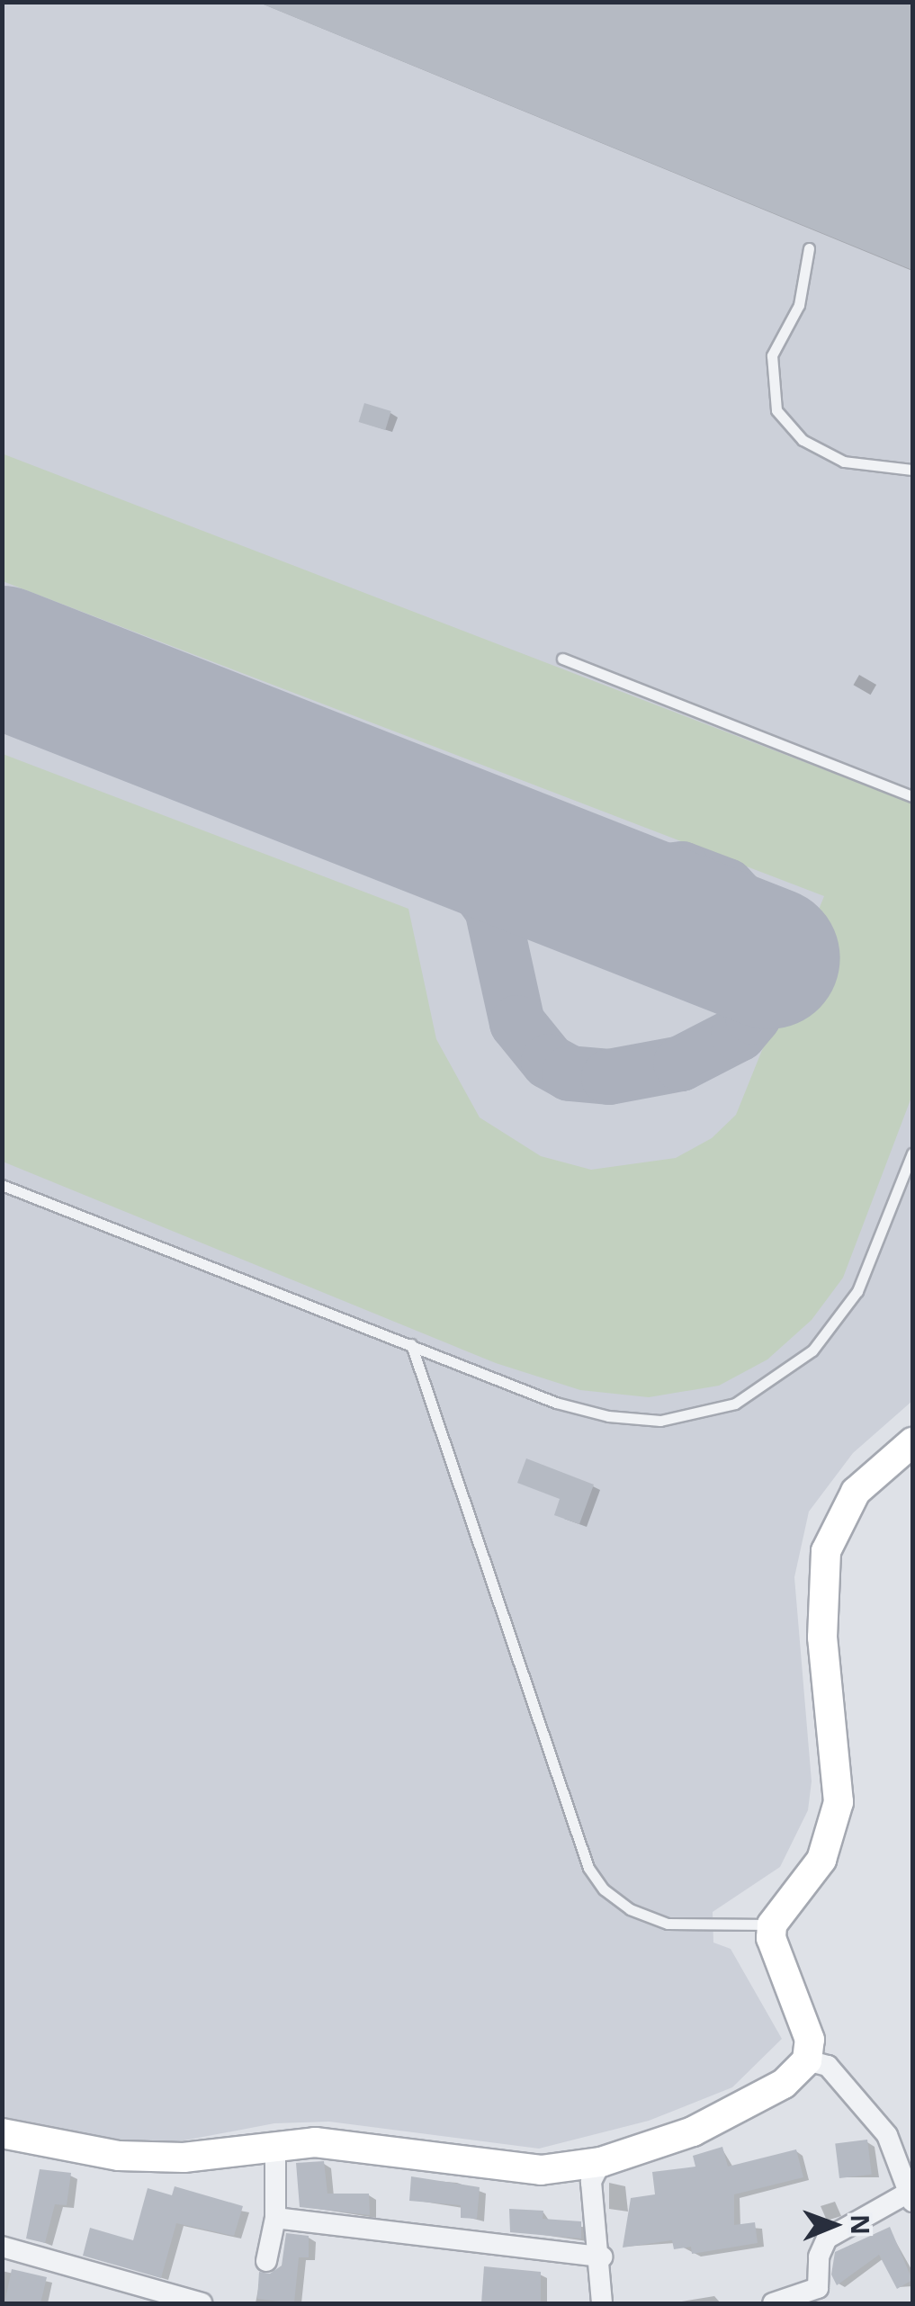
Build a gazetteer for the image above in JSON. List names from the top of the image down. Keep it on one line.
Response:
{"north":"right"}
